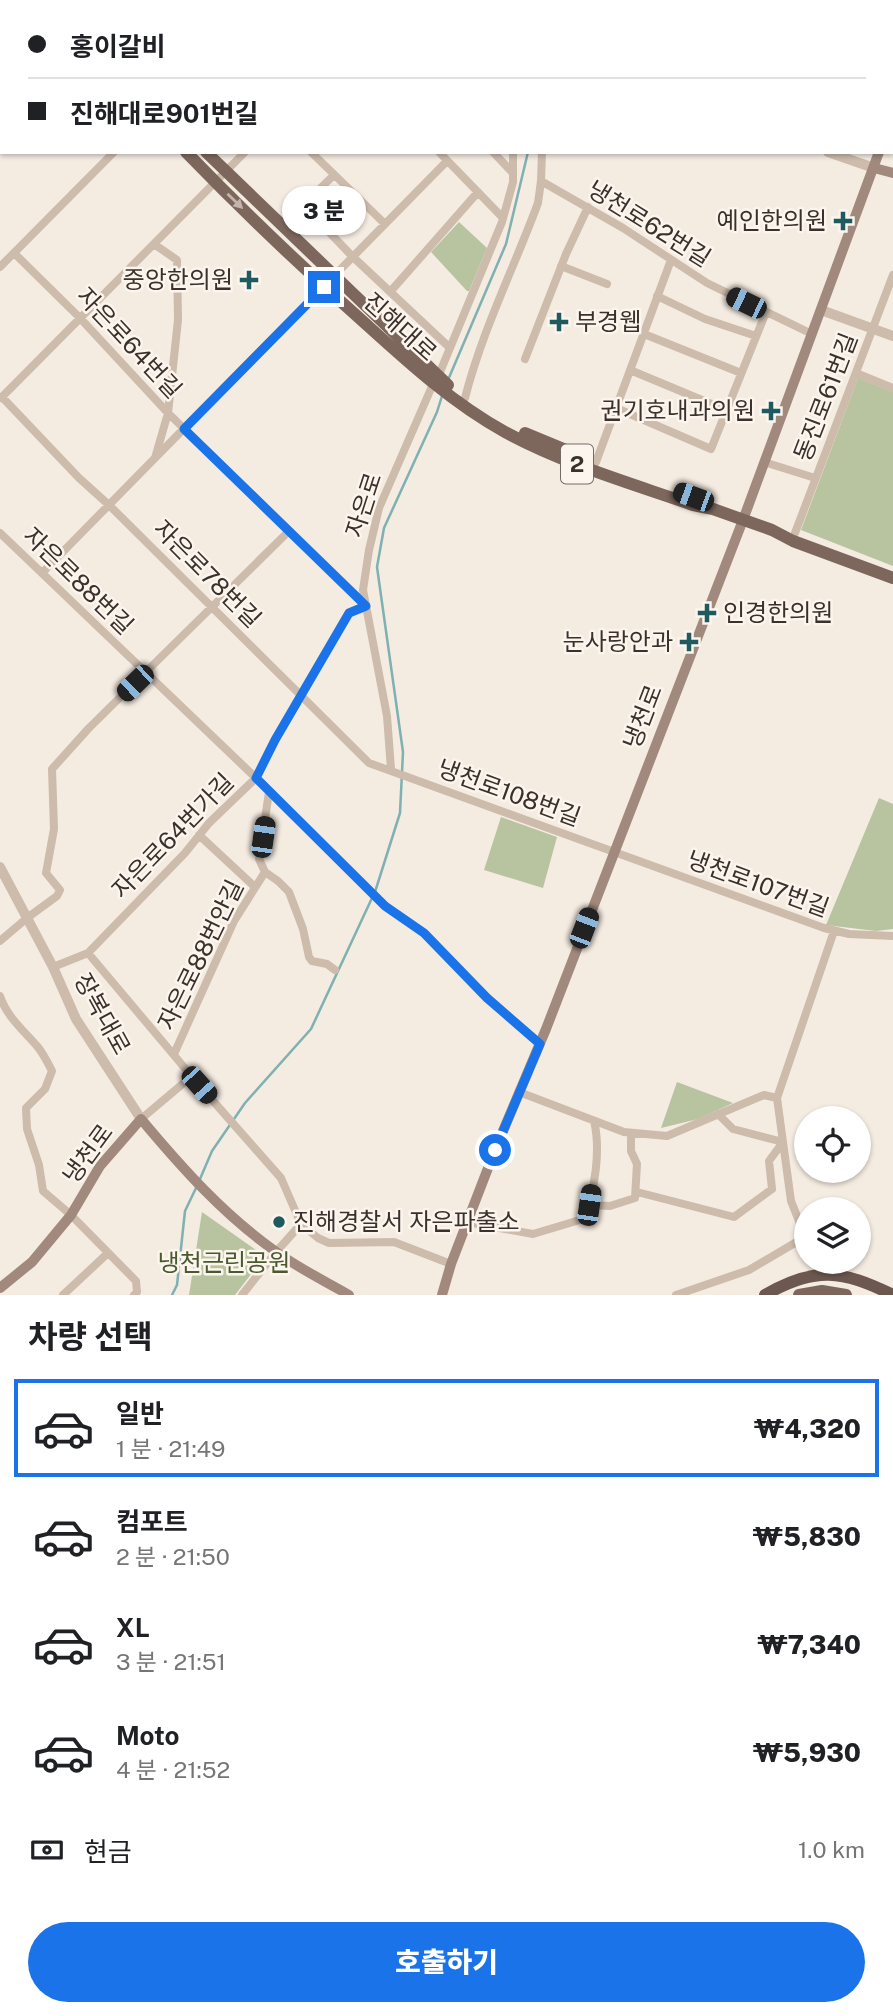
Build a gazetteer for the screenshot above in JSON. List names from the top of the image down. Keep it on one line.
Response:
{"streets":{"main road":["진해대로","2","냉천로","장복대로"],"street":["냉천로62번길","자은로64번길","동진로61번길","자은로","자은로78번길","자은로88번길","냉천로108번길","자은로64번가길","냉천로107번길","자은로88번안길"]},"crossings":[["냉천로62번길","냉천로"],["진해대로","2"],["진해대로","자은로"],["자은로64번길","자은로"],["자은로64번길","자은로64번가길"],["동진로61번길","2"],["2","자은로"],["2","냉천로"],["자은로","자은로78번길"],["자은로","냉천로108번길"],["자은로","자은로64번가길"],["자은로78번길","냉천로108번길"],["자은로78번길","자은로64번가길"],["자은로88번길","냉천로"],["자은로88번길","자은로64번가길"],["자은로88번길","자은로88번안길"],["냉천로","냉천로108번길"],["냉천로","냉천로107번길"],["냉천로","장복대로"],["냉천로108번길","냉천로107번길"],["자은로64번가길","장복대로"]],"parks":["냉천근린공원"],"places":{"health":["예인한의원","중앙한의원","부경웹","권기호내과의원","인경한의원","눈사랑안과"],"other":["진해경찰서 자은파출소"]},"page":{"banner":["홍이갈비","진해대로901번길"],"bubble":"3 분","heading":"차량 선택","list":[{"name":"일반","note":"1 분 · 21:49","value":"₩4,320"},{"name":"컴포트","note":"2 분 · 21:50","value":"₩5,830"},{"name":"XL","note":"3 분 · 21:51","value":"₩7,340"},{"name":"Moto","note":"4 분 · 21:52","value":"₩5,930"}],"pay":["현금","1.0 km"],"buttons":"호출하기"}}
